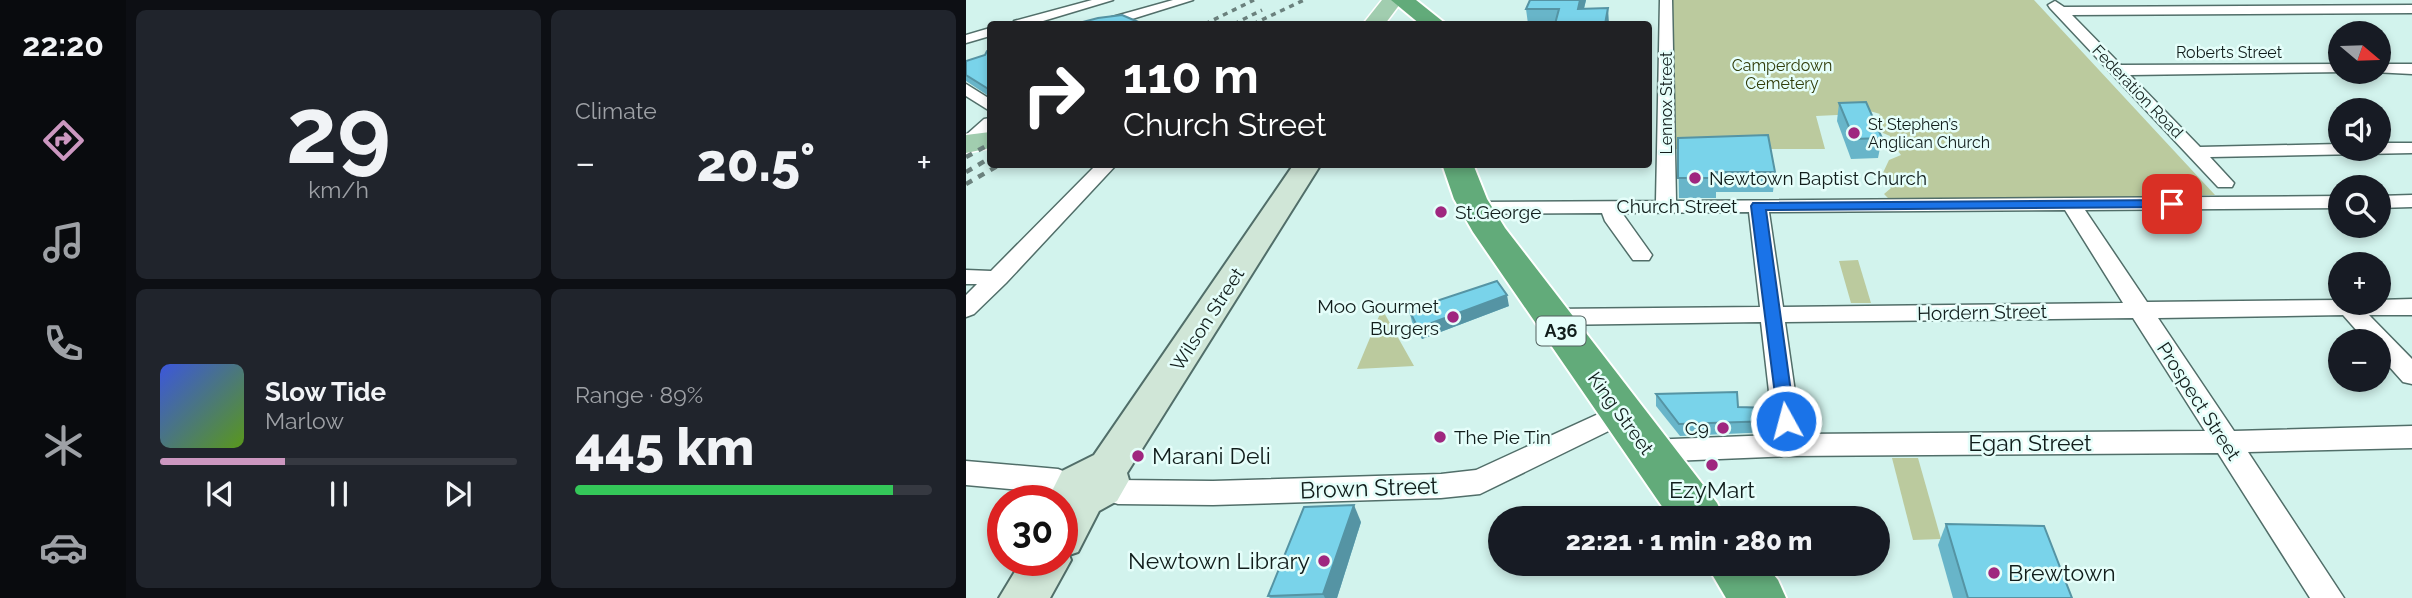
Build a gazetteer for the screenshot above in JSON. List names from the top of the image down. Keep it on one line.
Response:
{"streets":{"highway":["A36","King Street"],"street":["Roberts Street","Federation Road","Lennox Street","Church Street","Hordern Street","Wilson Street","Prospect Street","Egan Street","Brown Street"]},"crossings":[["Roberts Street","Federation Road"],["Lennox Street","Church Street"],["Church Street","Prospect Street"],["Church Street","King Street"],["Hordern Street","Prospect Street"],["Hordern Street","King Street"],["Wilson Street","Brown Street"],["Prospect Street","Egan Street"],["King Street","Egan Street"],["King Street","Brown Street"],["Egan Street","Brown Street"]],"parks":["Camperdown Cemetery"],"places":["St Stephen’s Anglican Church","Newtown Baptist Church","St.George","Moo Gourmet Burgers","C9","The Pie Tin","Marani Deli","EzyMart","Newtown Library","Brewtown"],"north":"right","page":{"tabs":"22:20","tile":[["29","km/h"],"Climate",["Range · 89%","445 km"]],"map_buttons":["+","−"],"turn":["110 m","Church Street"],"heat":["−","20.5°","+"],"song":["Slow Tide","Marlow"],"limit":"30","trip":"22:21 · 1 min · 280 m"}}
